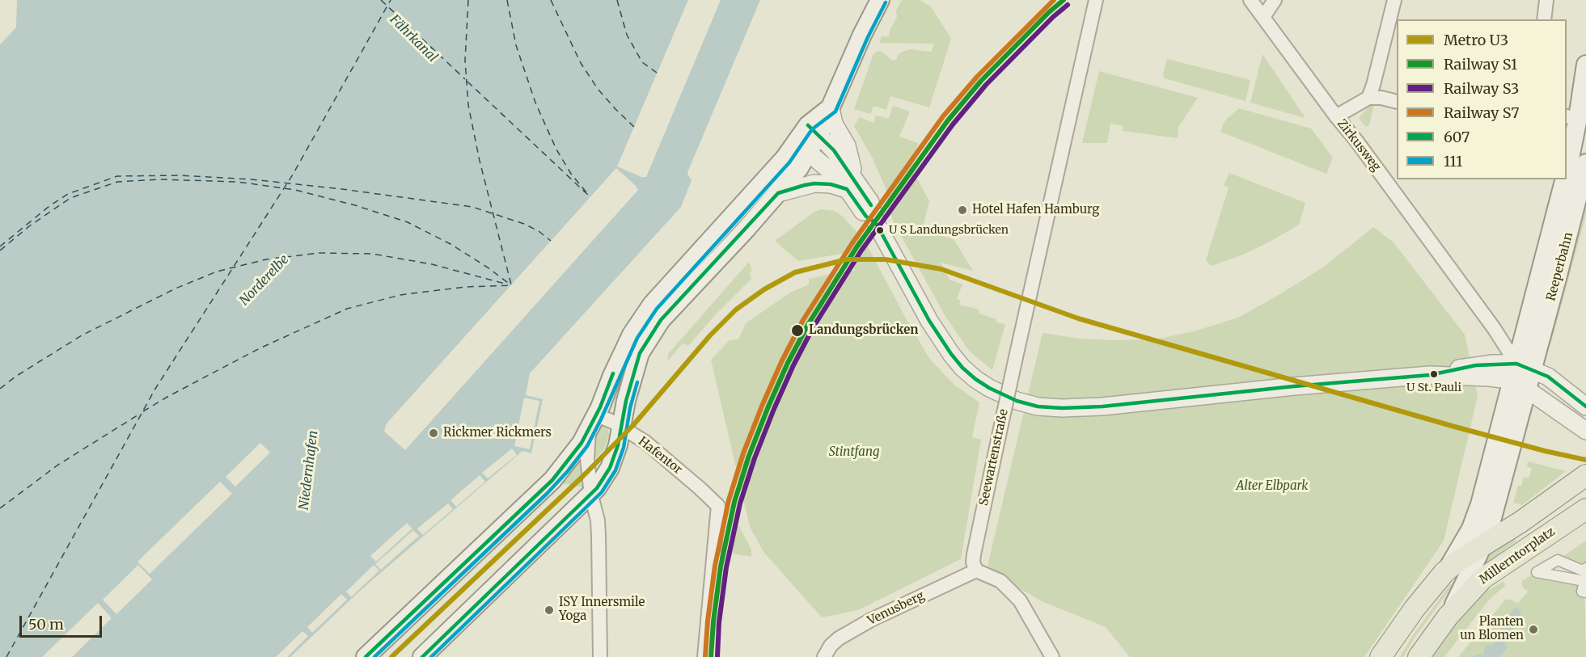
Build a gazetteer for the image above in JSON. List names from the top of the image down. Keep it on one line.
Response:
{"streets":{"main road":["Reeperbahn","Millerntorplatz"],"street":["Zirkusweg","Hafentor","Seewartenstraße","Venusberg"]},"crossings":[["Zirkusweg","Reeperbahn"],["Zirkusweg","Millerntorplatz"],["Reeperbahn","Millerntorplatz"],["Seewartenstraße","Venusberg"]],"water":["Fährkanal","Norderelbe","Niedernhafen"],"parks":["Stintfang","Alter Elbpark"],"places":["Hotel Hafen Hamburg","U S Landungsbrücken","Landungsbrücken","U St. Pauli","Rickmer Rickmers","ISY Innersmile Yoga","Planten un Blomen"],"lines":["rail line S1","rail line S7","transit line 111","rail line S3","transit line 607","metro line U3"],"legend":["Metro U3","Railway S1","Railway S3","Railway S7","607","111"],"scale_bar":"50 m"}
